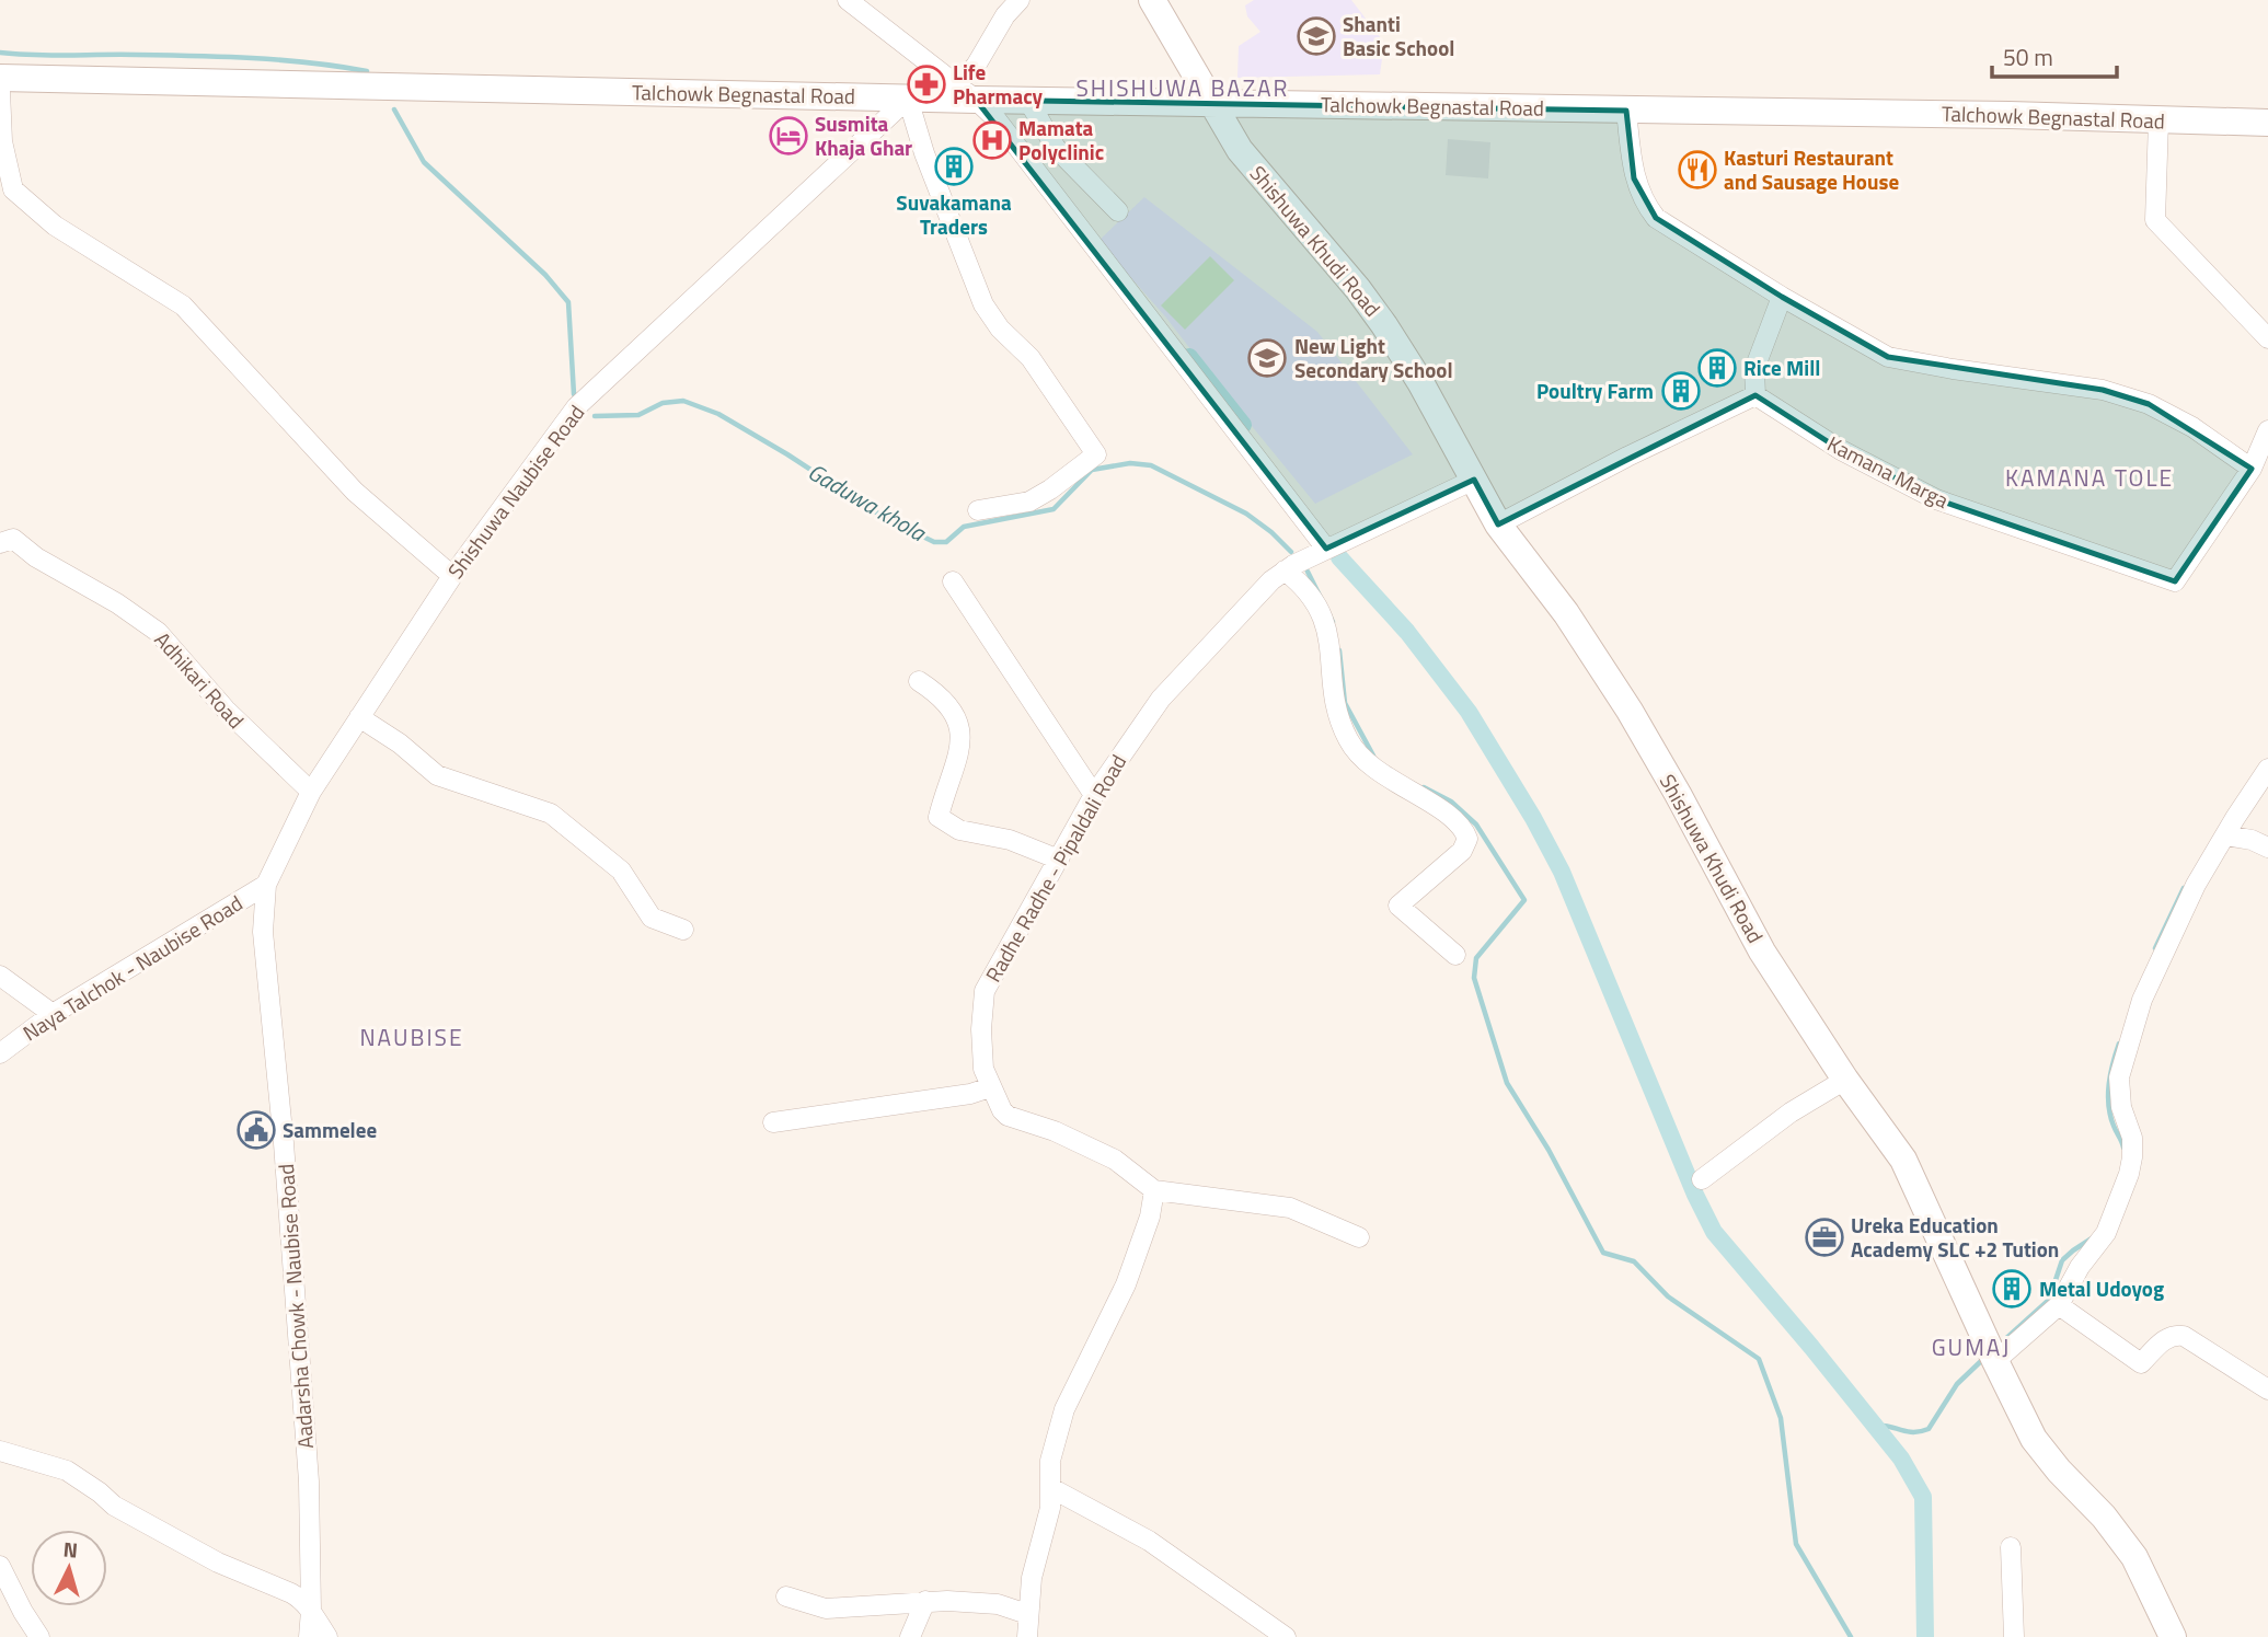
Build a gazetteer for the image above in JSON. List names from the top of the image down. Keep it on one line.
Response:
{"streets":{"main road":["Talchowk Begnastal Road","Shishuwa Khudi Road"],"street":["Kamana Marga","Shishuwa Naubise Road","Adhikari Road","Radhe Radhe - Pipaldali Road","Naya Talchok - Naubise Road","Aadarsha Chowk - Naubise Road"]},"crossings":[["Talchowk Begnastal Road","Shishuwa Khudi Road"],["Talchowk Begnastal Road","Shishuwa Naubise Road"],["Shishuwa Khudi Road","Radhe Radhe - Pipaldali Road"],["Shishuwa Naubise Road","Adhikari Road"],["Shishuwa Naubise Road","Naya Talchok - Naubise Road"],["Shishuwa Naubise Road","Aadarsha Chowk - Naubise Road"],["Naya Talchok - Naubise Road","Aadarsha Chowk - Naubise Road"]],"districts":["SHISHUWA BAZAR","KAMANA TOLE","NAUBISE","GUMAJ"],"water":["Gaduwa khola"],"places":{"school or university":["Shanti Basic School","New Light Secondary School"],"pharmacy":["Life Pharmacy"],"hotel":["Susmita Khaja Ghar"],"hospital":["Mamata Polyclinic"],"building":["Suvakamana Traders","Rice Mill","Poultry Farm","Metal Udoyog"],"restaurant":["Kasturi Restaurant and Sausage House"],"public building":["Sammelee"],"office":["Ureka Education Academy SLC +2 Tution"]},"scale_bar":"50 m","north":"top"}
